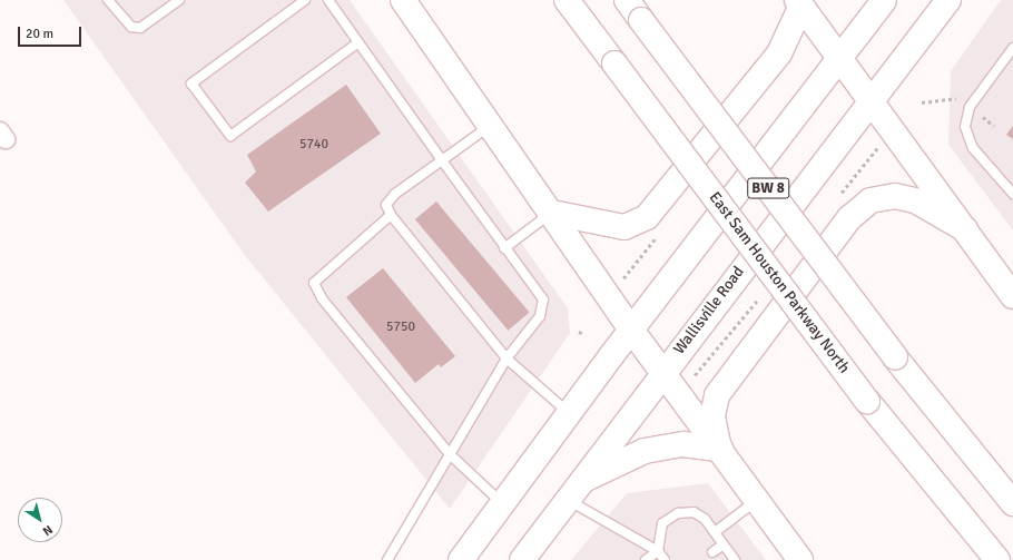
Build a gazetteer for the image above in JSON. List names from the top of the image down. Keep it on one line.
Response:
{"streets":{"main road":["BW 8","East Sam Houston Parkway North","Wallisville Road"]},"house_numbers":["5740","5750"],"scale_bar":"20 m","north":"bottom right"}
